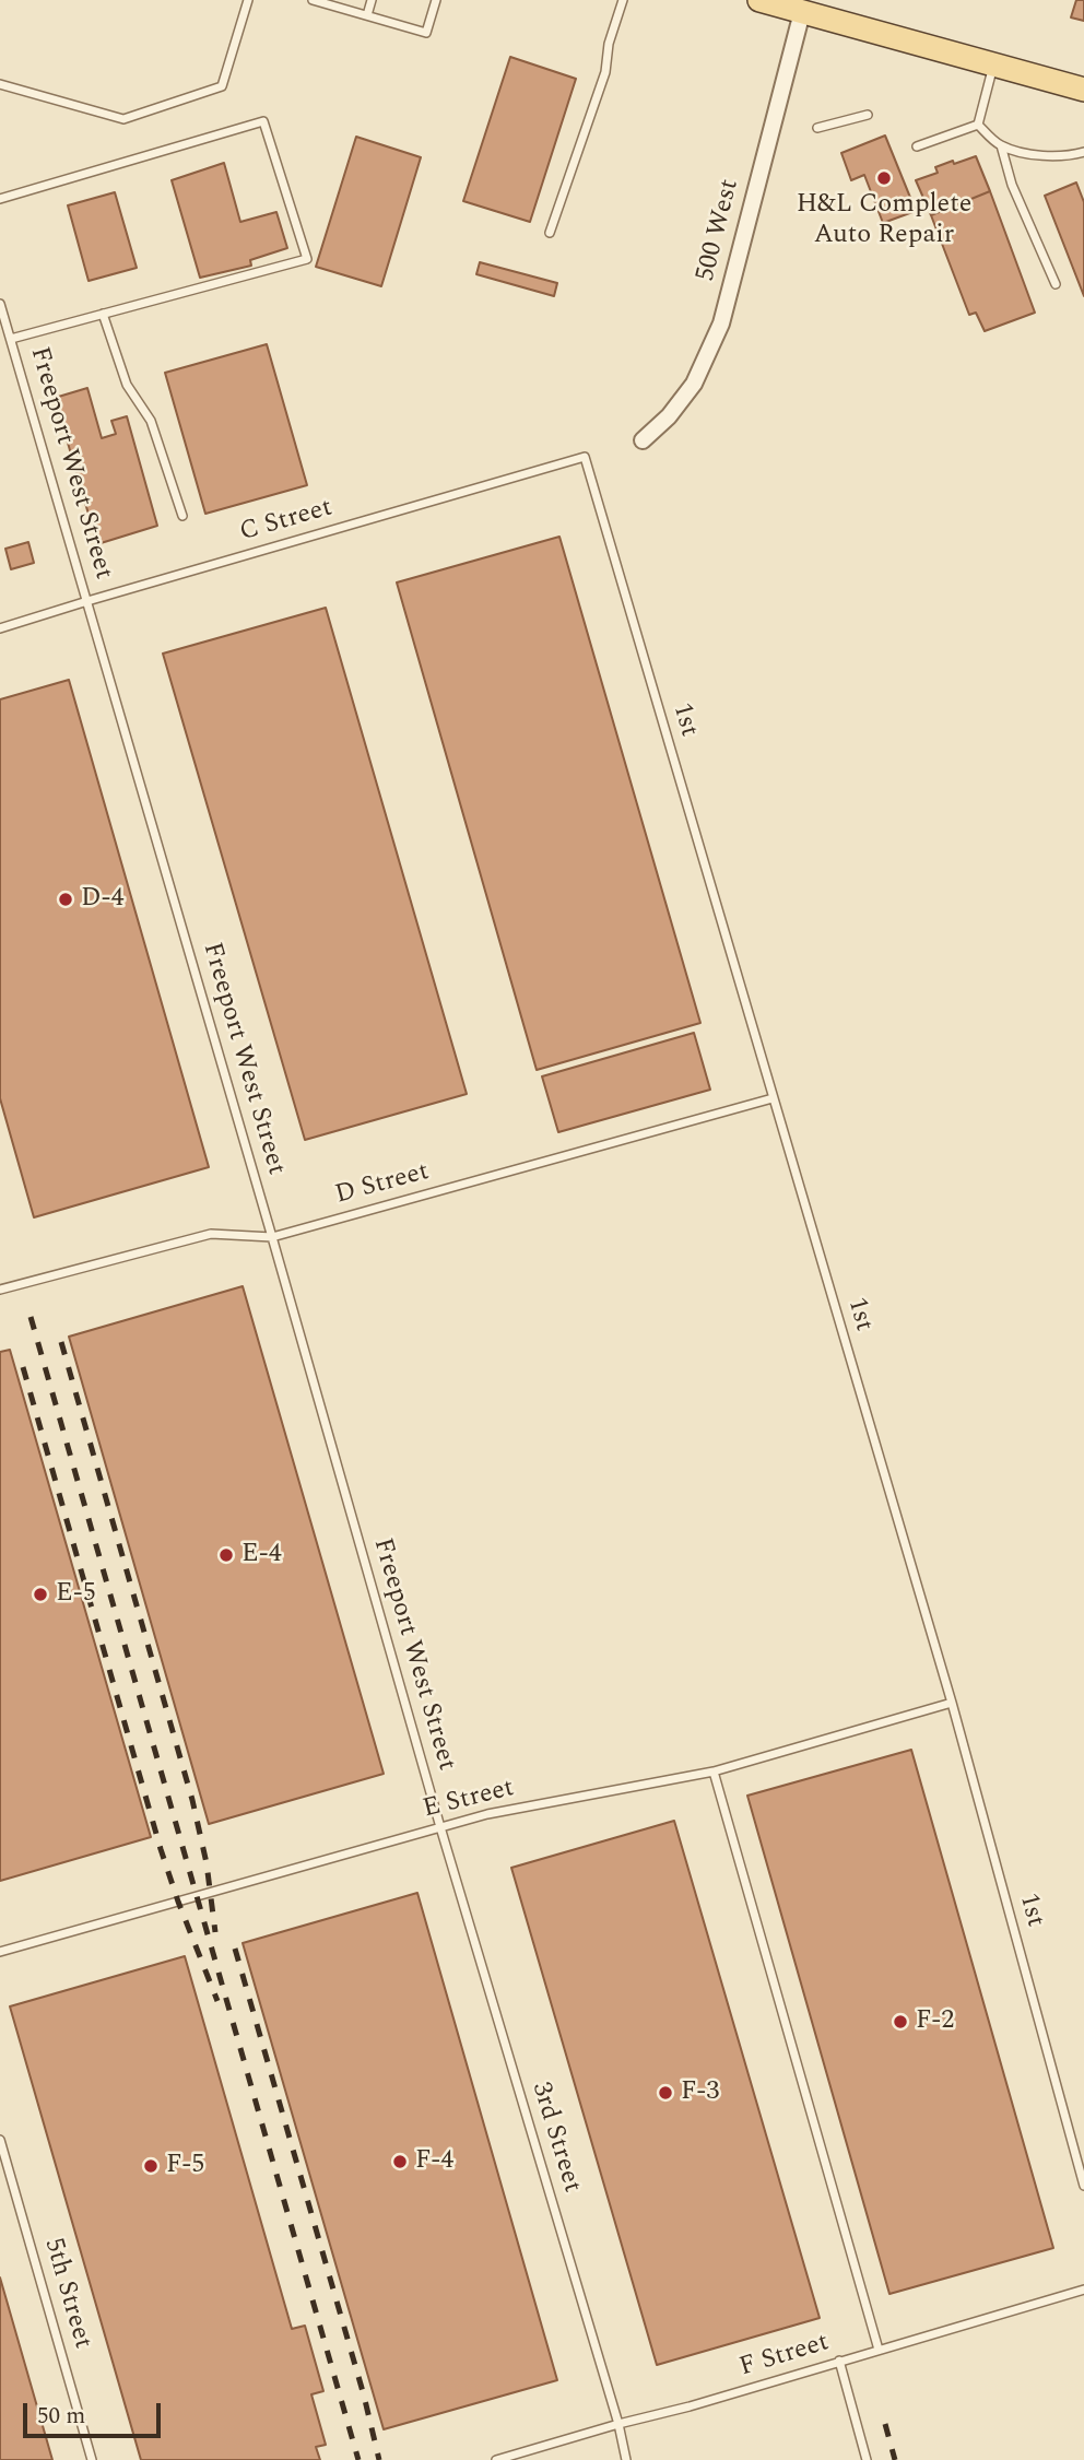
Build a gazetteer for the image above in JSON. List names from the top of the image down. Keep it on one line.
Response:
{"streets":{"street":["500 West"],"lane":["Freeport West Street","C Street","1st","D Street","E Street","3rd Street","5th Street","F Street"]},"crossings":[["Freeport West Street","C Street"],["Freeport West Street","D Street"],["Freeport West Street","E Street"],["Freeport West Street","3rd Street"],["C Street","1st"],["1st","D Street"],["1st","E Street"],["E Street","3rd Street"],["3rd Street","F Street"]],"places":["H&L Complete Auto Repair","D-4","E-4","E-5","F-2","F-3","F-4","F-5"],"scale_bar":"50 m"}
